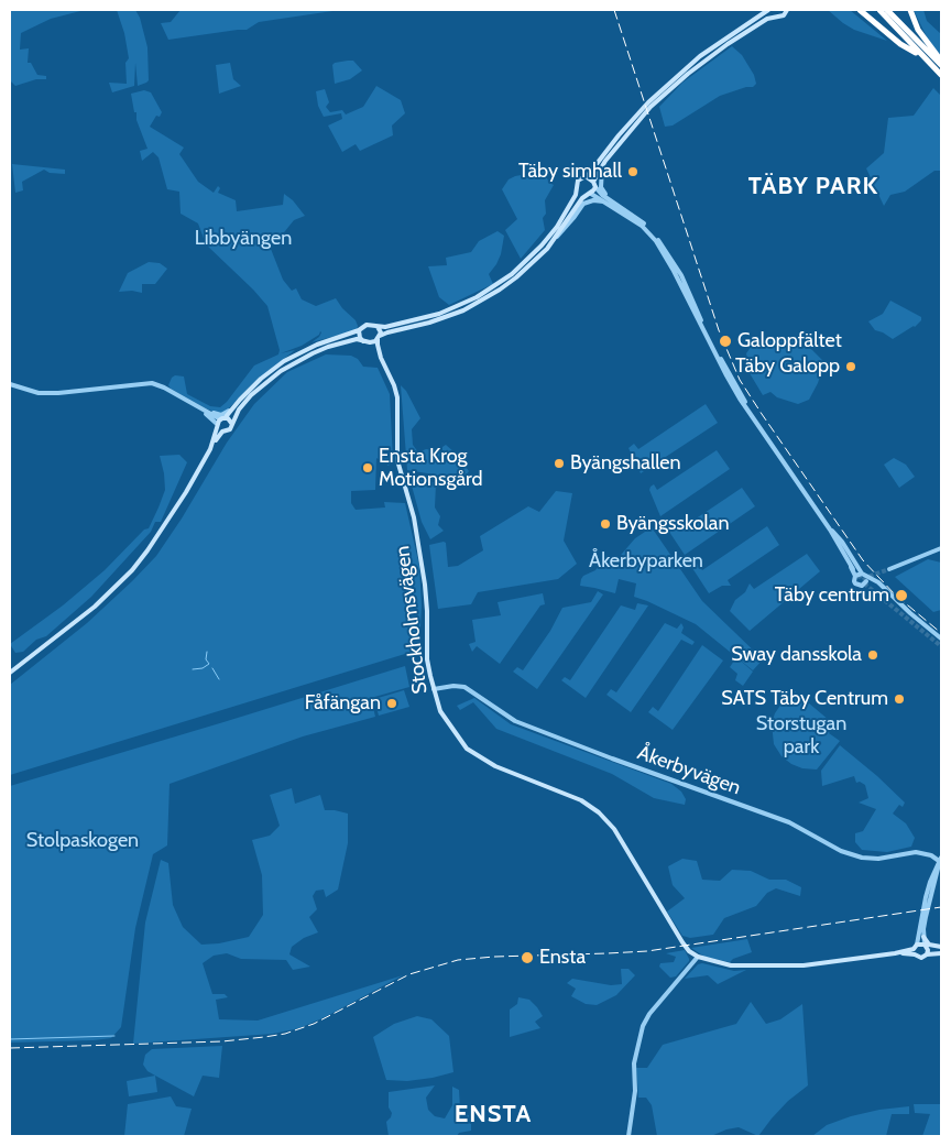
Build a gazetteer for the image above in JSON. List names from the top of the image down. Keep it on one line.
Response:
{"streets":{"main road":["Stockholmsvägen"],"street":["Åkerbyvägen"]},"crossings":[["Stockholmsvägen","Åkerbyvägen"]],"districts":["TÄBY PARK","ENSTA"],"parks":["Libbyängen","Åkerbyparken","Storstugan park","Stolpaskogen"],"places":["Täby simhall","Galoppfältet","Täby Galopp","Byängshallen","Ensta Krog Motionsgård","Byängsskolan","Täby centrum","Sway dansskola","SATS Täby Centrum","Fåfängan","Ensta"]}
